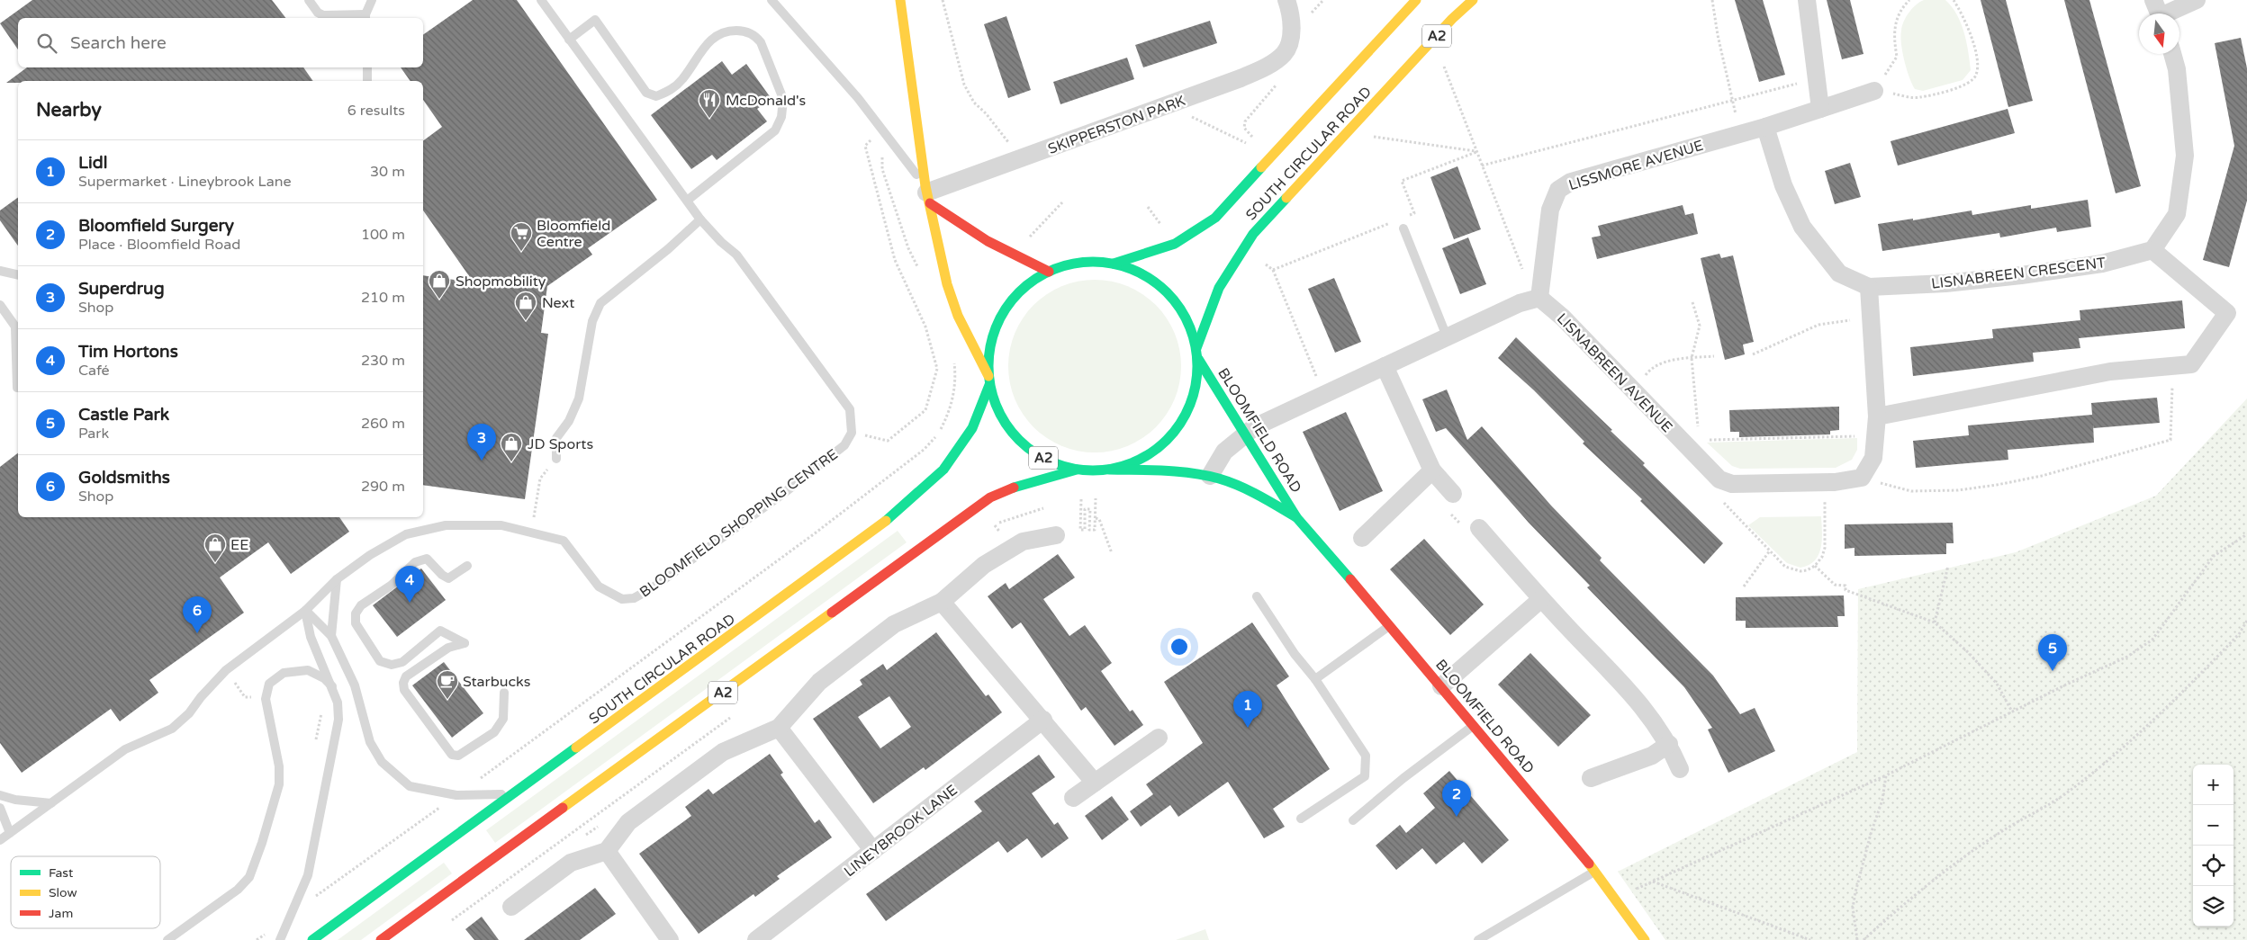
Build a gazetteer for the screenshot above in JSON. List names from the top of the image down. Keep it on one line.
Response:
{"streets":{"main road":["A2","SOUTH CIRCULAR ROAD","BLOOMFIELD ROAD"],"street":["SKIPPERSTON PARK","LISSMORE AVENUE","LISNABREEN CRESCENT","LISNABREEN AVENUE","LINEYBROOK LANE"],"lane":["BLOOMFIELD SHOPPING CENTRE"]},"crossings":[["A2","SOUTH CIRCULAR ROAD"],["A2","BLOOMFIELD ROAD"],["LISSMORE AVENUE","LISNABREEN CRESCENT"],["LISSMORE AVENUE","LISNABREEN AVENUE"]],"places":{"restaurant":["McDonald's"],"supermarket":["Bloomfield Centre"],"shop":["Shopmobility","Next","JD Sports","EE"],"cafe":["Starbucks"]},"legend":["Fast","Slow","Jam"],"north":"bottom","page":{"search":"Search here","heading":["Nearby","6 results"],"list":[{"mark":"1","name":"Lidl","note":"Supermarket · Lineybrook Lane","value":"30 m"},{"mark":"2","name":"Bloomfield Surgery","note":"Place · Bloomfield Road","value":"100 m"},{"mark":"3","name":"Superdrug","note":"Shop","value":"210 m"},{"mark":"4","name":"Tim Hortons","note":"Café","value":"230 m"},{"mark":"5","name":"Castle Park","note":"Park","value":"260 m"},{"mark":"6","name":"Goldsmiths","note":"Shop","value":"290 m"}],"pins":["3","4","6","5","1","2"],"map_buttons":["+","−"]}}
